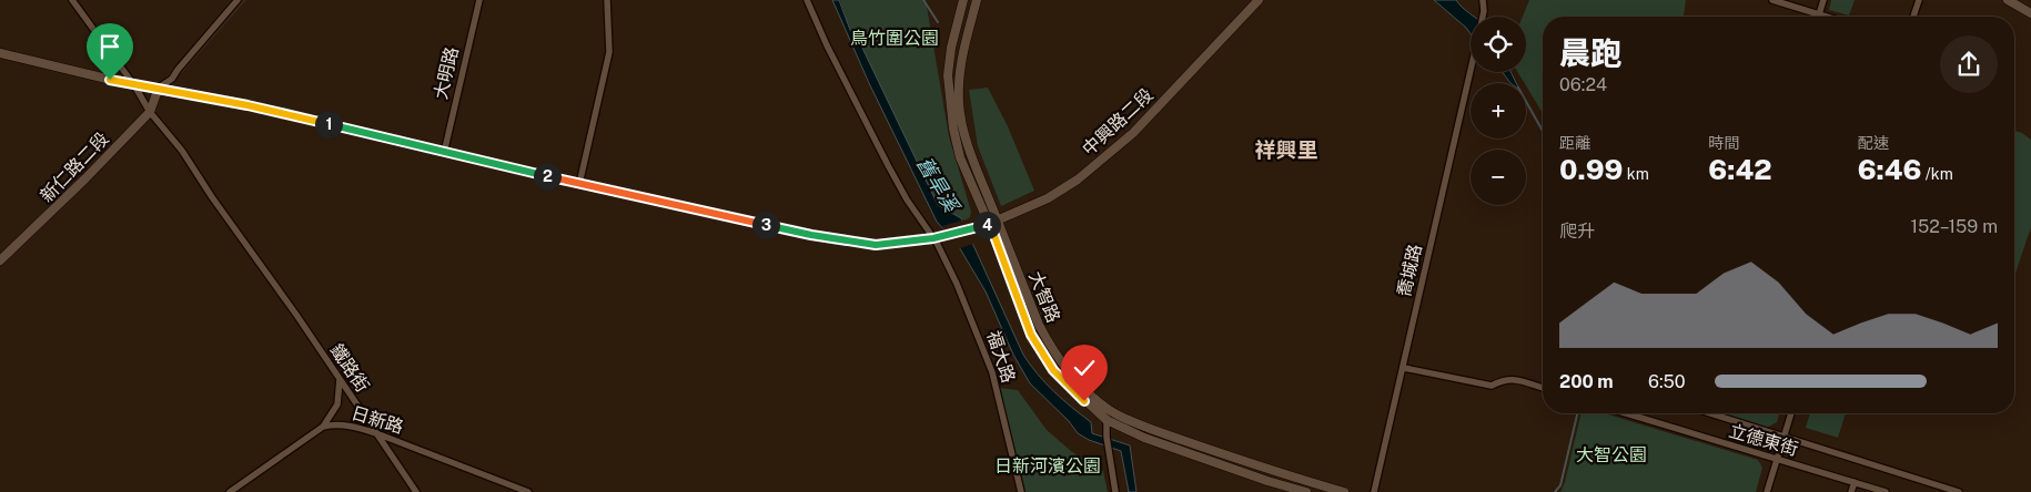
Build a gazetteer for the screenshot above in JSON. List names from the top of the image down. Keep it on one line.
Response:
{"streets":{"street":["大明路","中興路二段","新仁路二段","喬城路","大智路","福大路","鐵路街","日新路","立德東街"]},"crossings":[["中興路二段","大智路"],["中興路二段","福大路"],["新仁路二段","鐵路街"],["鐵路街","日新路"]],"districts":["祥興里"],"water":["舊旱溪"],"parks":["鳥竹圍公園","大智公園","日新河濱公園"],"page":{"map_buttons":["+","−"],"heading":["晨跑","06:24"],"pins":["1","2","3","4"],"stats":[["距離","0.99 km"],["時間","6:42"],["配速","6:46 /km"]],"chart":["爬升","152–159 m"],"list":[{"name":"200 m","note":"6:50"}]}}
